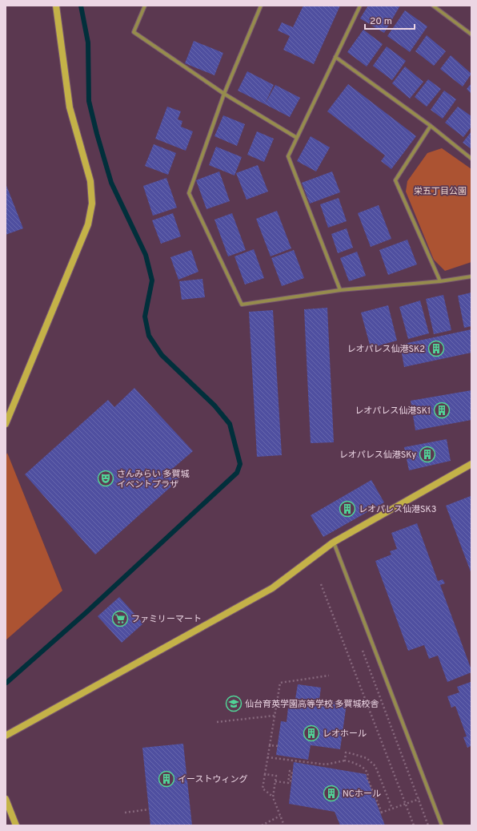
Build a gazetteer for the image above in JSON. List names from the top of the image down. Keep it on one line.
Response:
{"parks":["栄五丁目公園"],"places":{"building":["レオパレス仙港SK2","レオパレス仙港SK1","レオパレス仙港SKy","レオパレス仙港SK3","レオホール","イーストウィング","NCホール"],"theatre":["さんみらい 多賀城 イベントプラザ"],"supermarket":["ファミリーマート"],"school or university":["仙台育英学園高等学校 多賀城校舎"]},"scale_bar":"20 m"}
